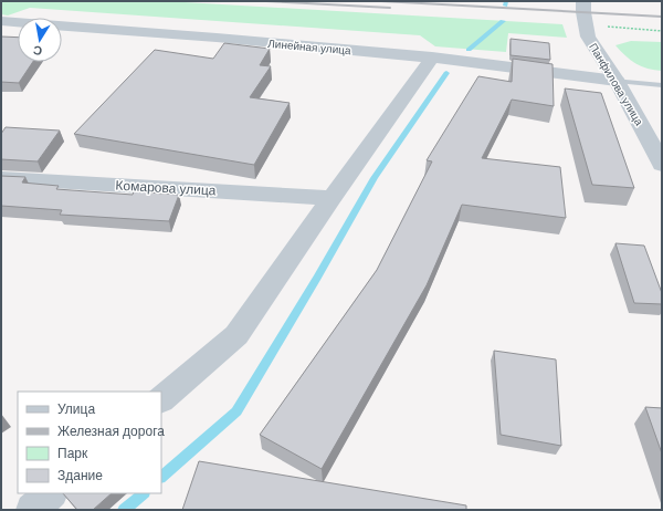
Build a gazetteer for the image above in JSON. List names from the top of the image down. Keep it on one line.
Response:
{"streets":{"street":["Линейная улица","Панфилова улица","Комарова улица"]},"crossings":[["Линейная улица","Панфилова улица"]],"legend":["Улица","Железная дорога","Парк","Здание"],"north":"bottom"}
